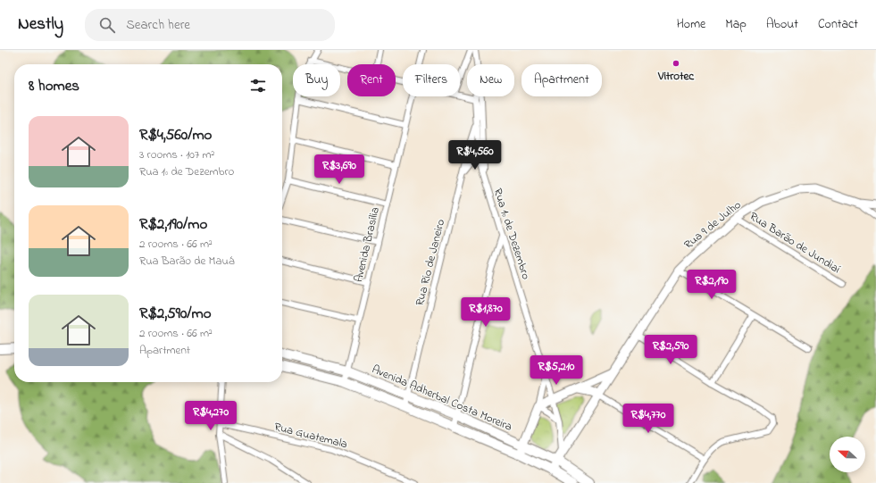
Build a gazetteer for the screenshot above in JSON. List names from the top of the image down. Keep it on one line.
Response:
{"streets":{"main road":["Rua 9 de Julho","Avenida Adherbal Costa Moreira"],"street":["Rua 1º de Dezembro","Rua Barão de Jundiaí","Avenida Brasília","Rua Rio de Janeiro","Rua Guatemala"]},"crossings":[["Rua 9 de Julho","Rua 1º de Dezembro"],["Rua 9 de Julho","Rua Barão de Jundiaí"],["Rua 9 de Julho","Avenida Adherbal Costa Moreira"],["Rua 1º de Dezembro","Rua Rio de Janeiro"],["Avenida Brasília","Avenida Adherbal Costa Moreira"],["Rua Rio de Janeiro","Avenida Adherbal Costa Moreira"]],"places":["Vitrotec"],"north":"left","page":{"header":"Nestly","search":"Search here","nav":["Home","Map","About","Contact"],"chip":["Buy","Rent","Filters","New","Apartment"],"heading":"8 homes","list":[{"name":"R$4,560/mo","note":"3 rooms · 107 m² · Rua 1º de Dezembro"},{"name":"R$2,190/mo","note":"2 rooms · 66 m² · Rua Barão de Mauá"},{"name":"R$2,590/mo","note":"2 rooms · 66 m² · Apartment"}],"price":["R$4,560","R$3,690","R$2,190","R$1,870","R$2,590","R$5,210","R$4,270","R$4,770"]}}
